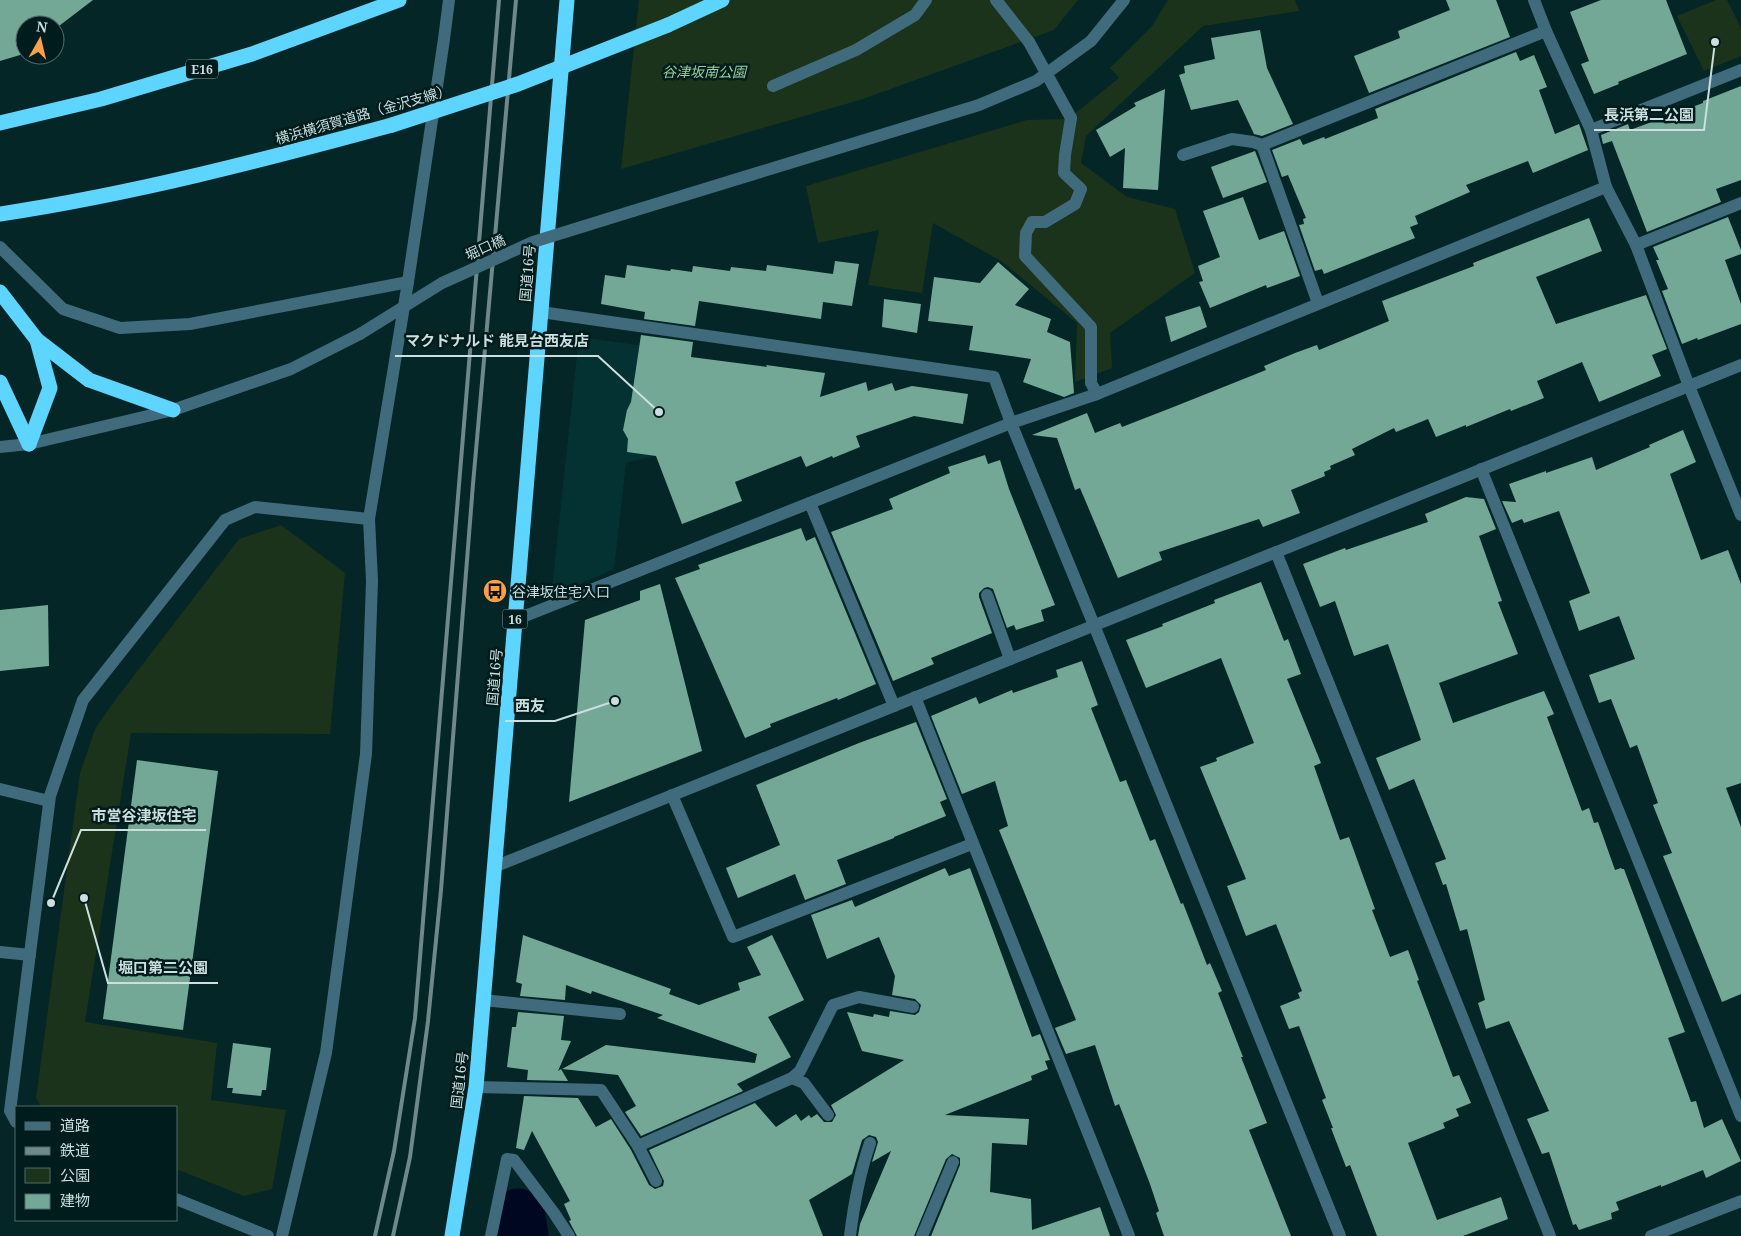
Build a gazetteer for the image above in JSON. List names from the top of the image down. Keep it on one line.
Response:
{"streets":{"highway":["E16","横浜横須賀道路（金沢支線）","国道16号","16"],"street":["堀口橋"]},"parks":["谷津坂南公園"],"places":{"other":["長浜第二公園","マクドナルド 能見台西友店","西友","堀口第二公園","市営谷津坂住宅"],"bus stop":["谷津坂住宅入口"]},"legend":["道路","鉄道","公園","建物"],"north":"top"}
